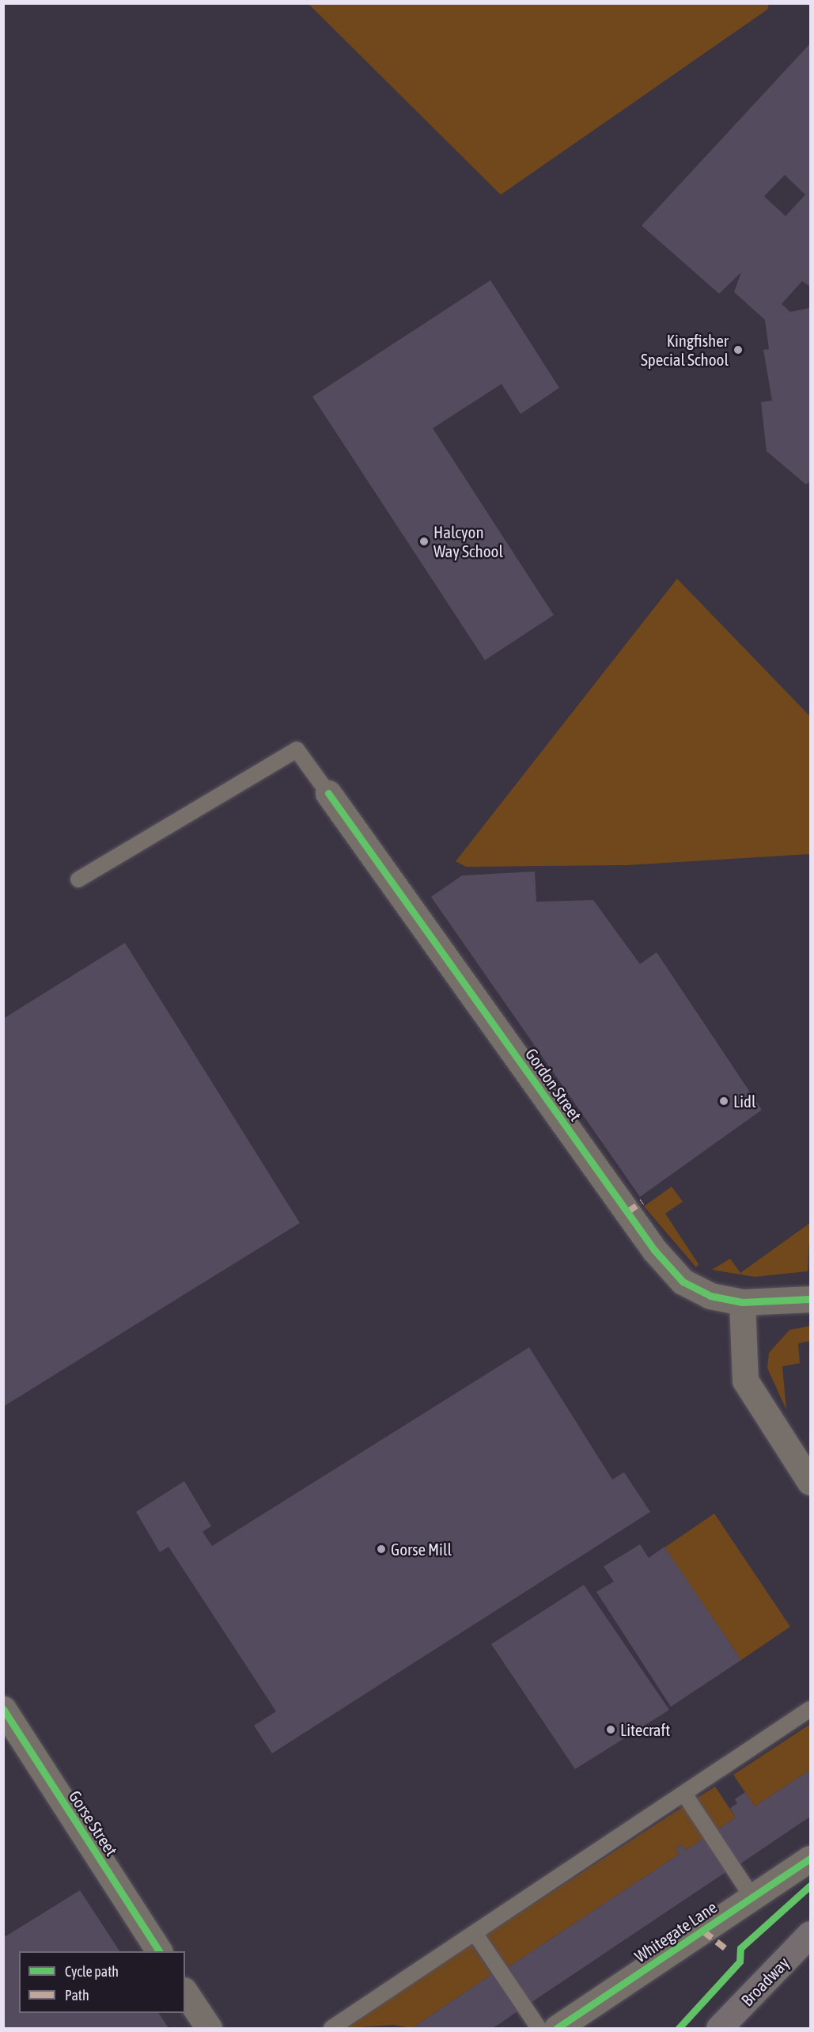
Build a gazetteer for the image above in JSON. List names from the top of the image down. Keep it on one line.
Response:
{"streets":{"highway":["Broadway"],"street":["Gordon Street","Gorse Street","Whitegate Lane"]},"places":["Kingfisher Special School","Halcyon Way School","Lidl","Gorse Mill","Litecraft"],"legend":["Cycle path","Path"]}
